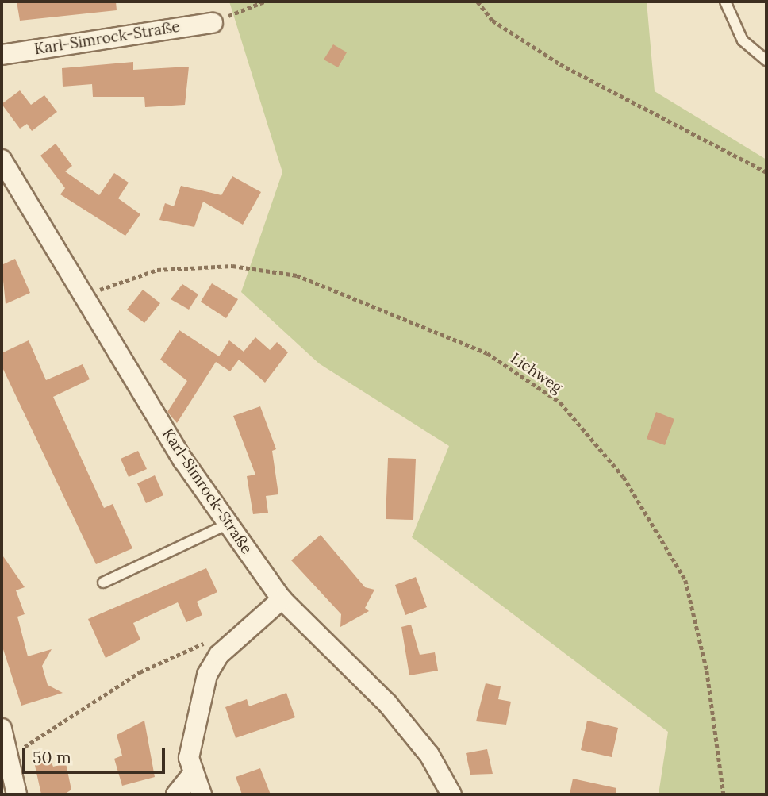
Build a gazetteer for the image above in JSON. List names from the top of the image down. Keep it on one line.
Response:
{"streets":{"street":["Karl-Simrock-Straße"],"path":["Lichweg"]},"crossings":[["Karl-Simrock-Straße","Lichweg"]],"scale_bar":"50 m"}
